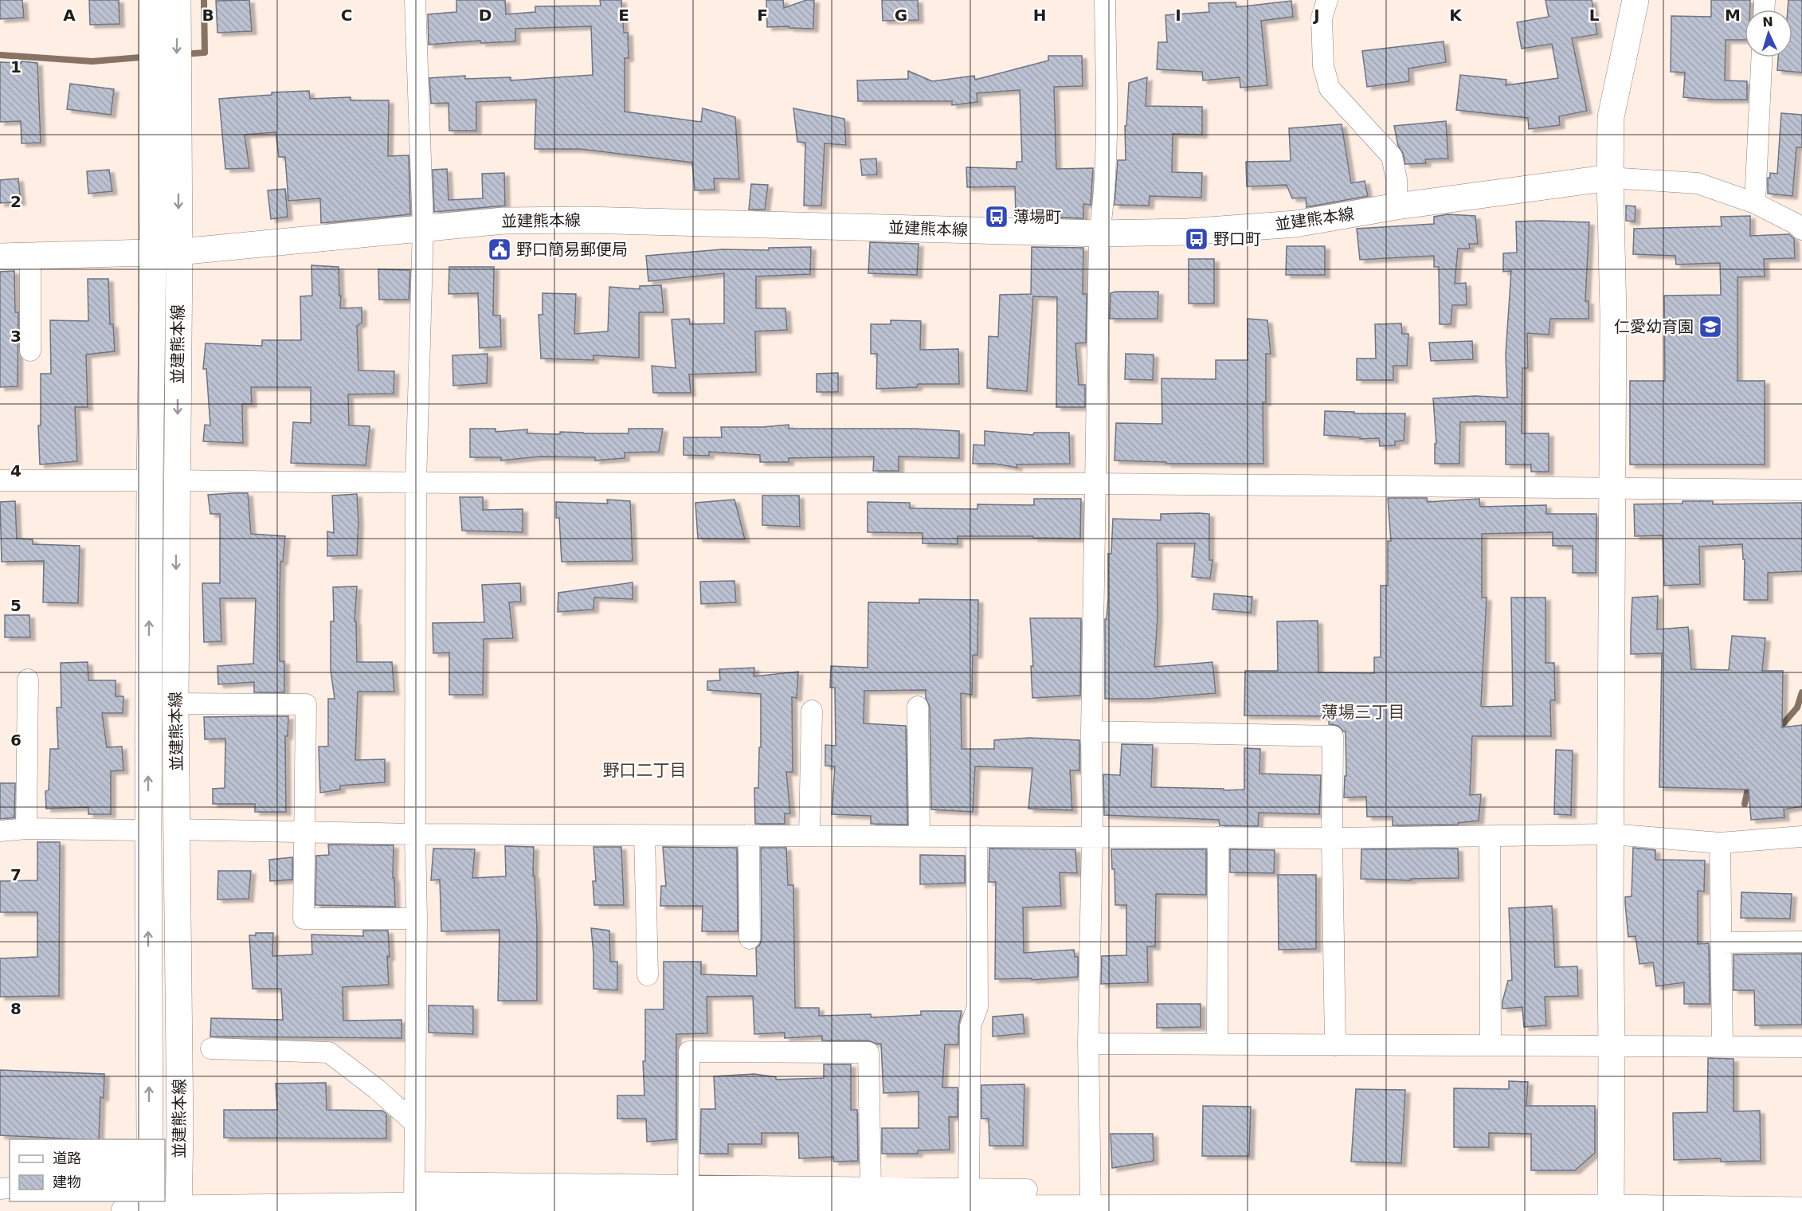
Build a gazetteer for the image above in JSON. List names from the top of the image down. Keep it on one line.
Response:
{"streets":{"main road":["並建熊本線"]},"districts":["薄場三丁目","野口二丁目"],"places":{"bus stop":["薄場町","野口町"],"public building":["野口簡易郵便局"],"school or university":["仁愛幼育園"]},"legend":["道路","建物"],"north":"top","grid":{"columns":["A","B","C","D","E","F","G","H","I","J","K","L","M"],"rows":["1","2","3","4","5","6","7","8"]}}
